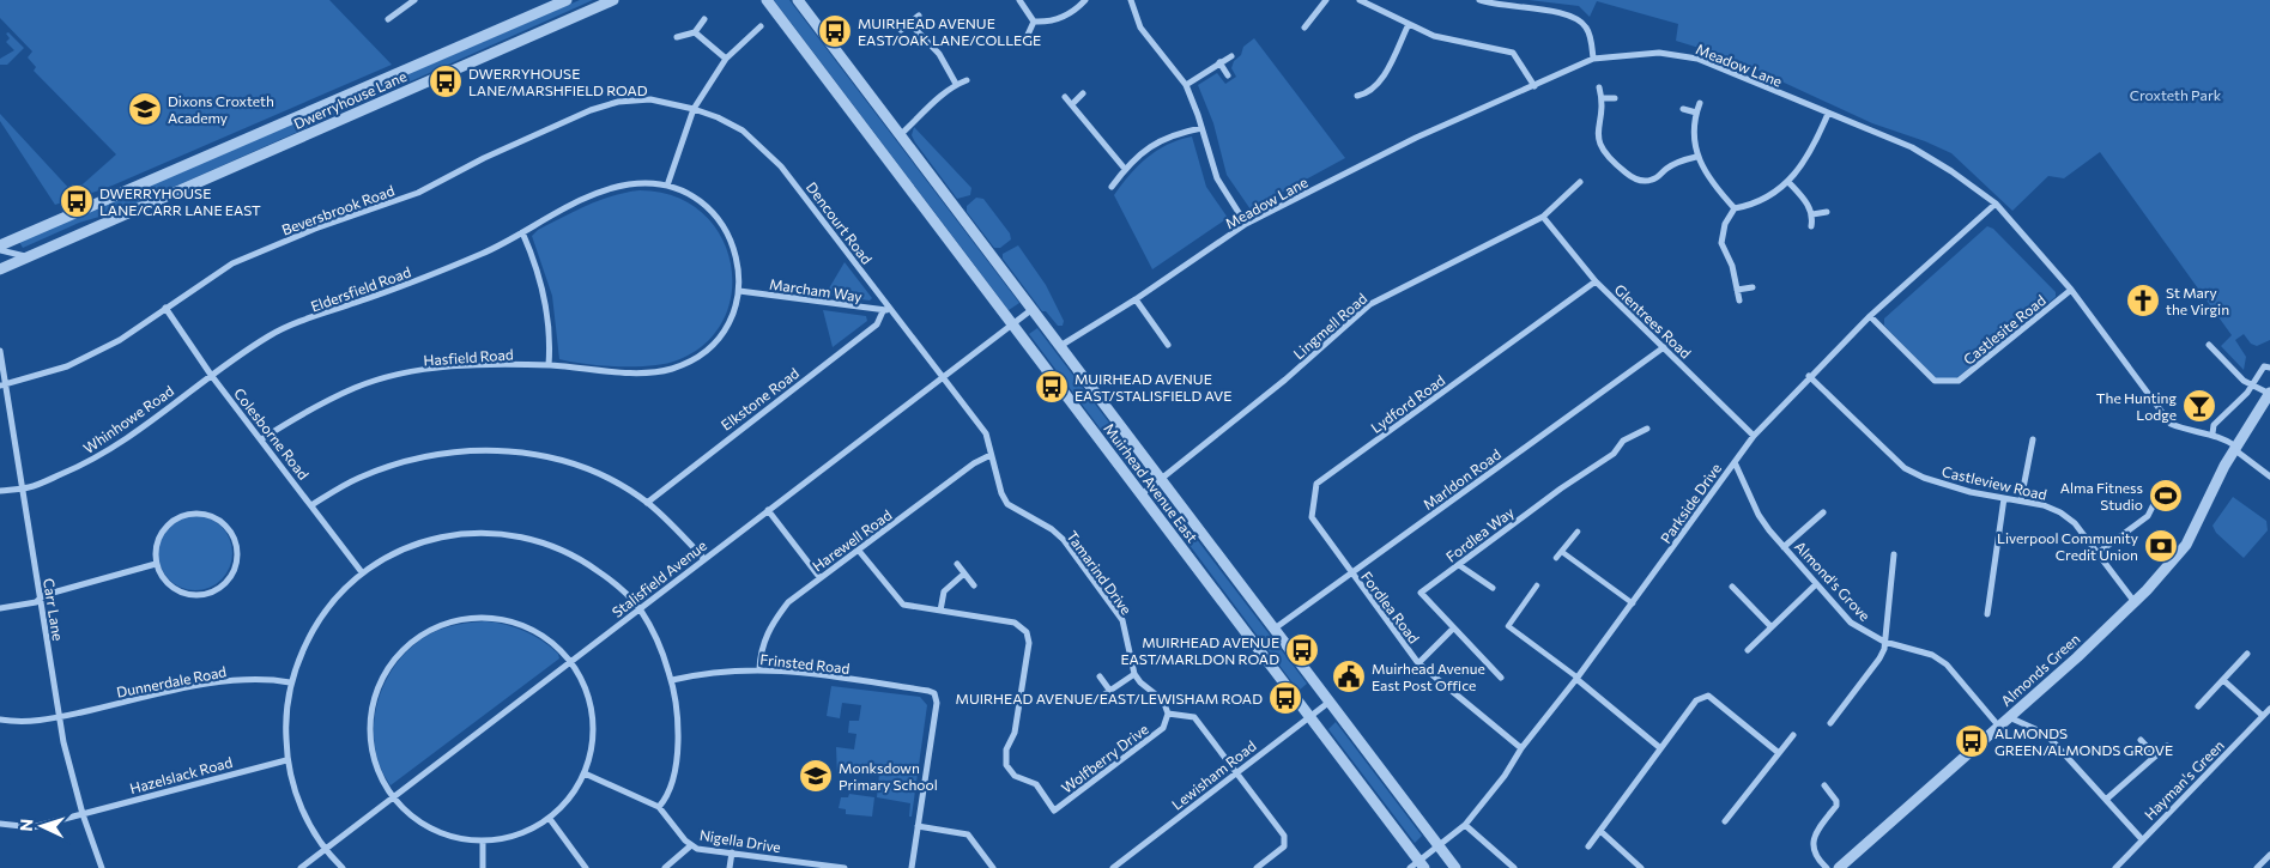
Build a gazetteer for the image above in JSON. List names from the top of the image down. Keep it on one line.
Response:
{"streets":{"street":["Meadow Lane","Dwerryhouse Lane","Beversbrook Road","Dencourt Road","Eldersfield Road","Marcham Way","Glentrees Road","Lingmell Road","Castlesite Road","Hasfield Road","Elkstone Road","Lydford Road","Whinhowe Road","Colesborne Road","Marldon Road","Muirhead Avenue East","Castleview Road","Parkside Drive","Fordlea Way","Harewell Road","Tamarind Drive","Stalisfield Avenue","Almond's Grove","Fordlea Road","Carr Lane","Frinsted Road","Almonds Green","Dunnerdale Road","Wolfberry Drive","Hazelslack Road","Lewisham Road","Hayman's Green","Nigella Drive"]},"crossings":[["Meadow Lane","Castlesite Road"],["Meadow Lane","Muirhead Avenue East"],["Meadow Lane","Parkside Drive"],["Meadow Lane","Almonds Green"],["Beversbrook Road","Dencourt Road"],["Beversbrook Road","Colesborne Road"],["Beversbrook Road","Carr Lane"],["Dencourt Road","Marcham Way"],["Dencourt Road","Elkstone Road"],["Dencourt Road","Tamarind Drive"],["Dencourt Road","Stalisfield Avenue"],["Eldersfield Road","Marcham Way"],["Eldersfield Road","Hasfield Road"],["Eldersfield Road","Whinhowe Road"],["Eldersfield Road","Colesborne Road"],["Marcham Way","Hasfield Road"],["Marcham Way","Elkstone Road"],["Glentrees Road","Lingmell Road"],["Glentrees Road","Lydford Road"],["Glentrees Road","Marldon Road"],["Glentrees Road","Parkside Drive"],["Lingmell Road","Muirhead Avenue East"],["Castlesite Road","Parkside Drive"],["Hasfield Road","Colesborne Road"],["Lydford Road","Marldon Road"],["Lydford Road","Fordlea Road"],["Whinhowe Road","Colesborne Road"],["Whinhowe Road","Carr Lane"],["Marldon Road","Muirhead Avenue East"],["Marldon Road","Fordlea Road"],["Muirhead Avenue East","Parkside Drive"],["Muirhead Avenue East","Stalisfield Avenue"],["Muirhead Avenue East","Lewisham Road"],["Castleview Road","Parkside Drive"],["Castleview Road","Almonds Green"],["Parkside Drive","Almond's Grove"],["Parkside Drive","Fordlea Road"],["Harewell Road","Tamarind Drive"],["Harewell Road","Frinsted Road"],["Harewell Road","Wolfberry Drive"],["Tamarind Drive","Stalisfield Avenue"],["Almond's Grove","Almonds Green"],["Carr Lane","Dunnerdale Road"],["Carr Lane","Hazelslack Road"]],"parks":["Croxteth Park"],"places":{"bus stop":["MUIRHEAD AVENUE EAST/OAK LANE/COLLEGE","DWERRYHOUSE LANE/MARSHFIELD ROAD","DWERRYHOUSE LANE/CARR LANE EAST","MUIRHEAD AVENUE EAST/STALISFIELD AVE","MUIRHEAD AVENUE EAST/MARLDON ROAD","MUIRHEAD AVENUE/EAST/LEWISHAM ROAD","ALMONDS GREEN/ALMONDS GROVE"],"school or university":["Dixons Croxteth Academy","Monksdown Primary School"],"church":["St Mary the Virgin"],"bar":["The Hunting Lodge"],"sports":["Alma Fitness Studio"],"bank":["Liverpool Community Credit Union"],"public building":["Muirhead Avenue East Post Office"]},"north":"left"}
